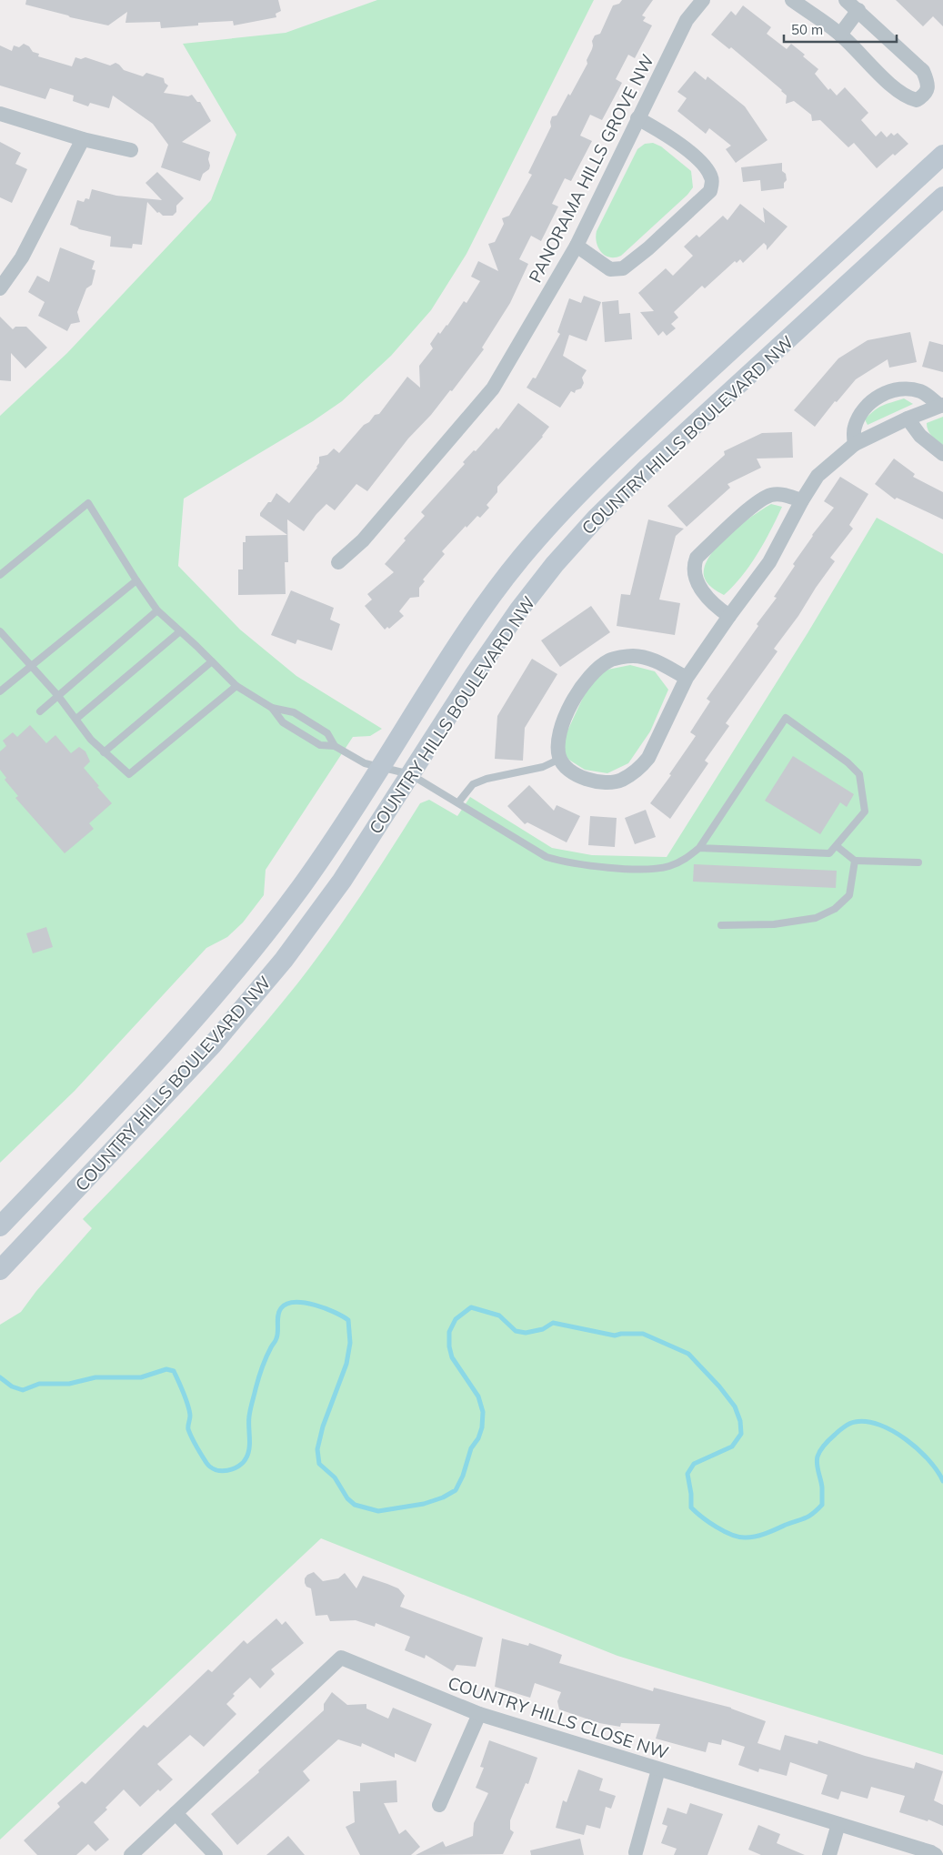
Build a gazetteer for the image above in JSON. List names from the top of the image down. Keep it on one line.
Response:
{"streets":{"main road":["COUNTRY HILLS BOULEVARD NW"],"street":["PANORAMA HILLS GROVE NW","COUNTRY HILLS CLOSE NW"]},"scale_bar":"50 m"}
